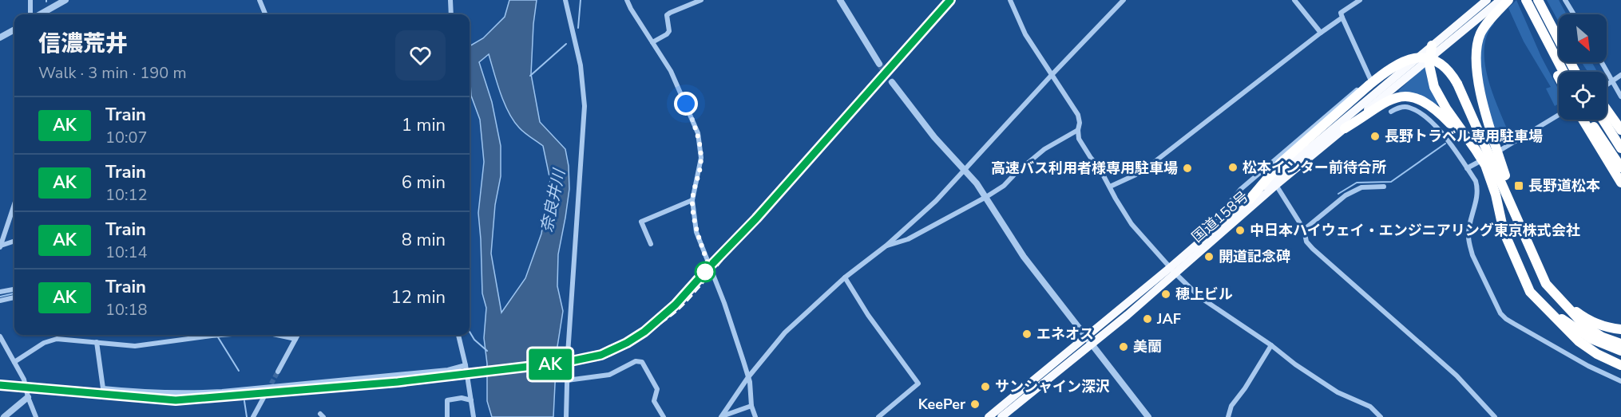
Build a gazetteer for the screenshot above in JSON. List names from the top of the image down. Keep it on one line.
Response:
{"streets":{"highway":["国道158号"]},"water":["奈良井川"],"places":{"other":["長野トラベル専用駐車場","松本インター前待合所","高速バス利用者様専用駐車場","中日本ハイウェイ・エンジニアリング東京株式会社","開道記念碑","穂上ビル","JAF","エネオス","美蘭","サンシャイン深沢","KeePer"],"transit":["長野道松本"]},"north":"bottom right","page":{"on_map":"AK","heading":["信濃荒井","Walk · 3 min · 190 m"],"list":[{"mark":"AK","name":"Train","note":"10:07","value":"1 min"},{"mark":"AK","name":"Train","note":"10:12","value":"6 min"},{"mark":"AK","name":"Train","note":"10:14","value":"8 min"},{"mark":"AK","name":"Train","note":"10:18","value":"12 min"}]}}
